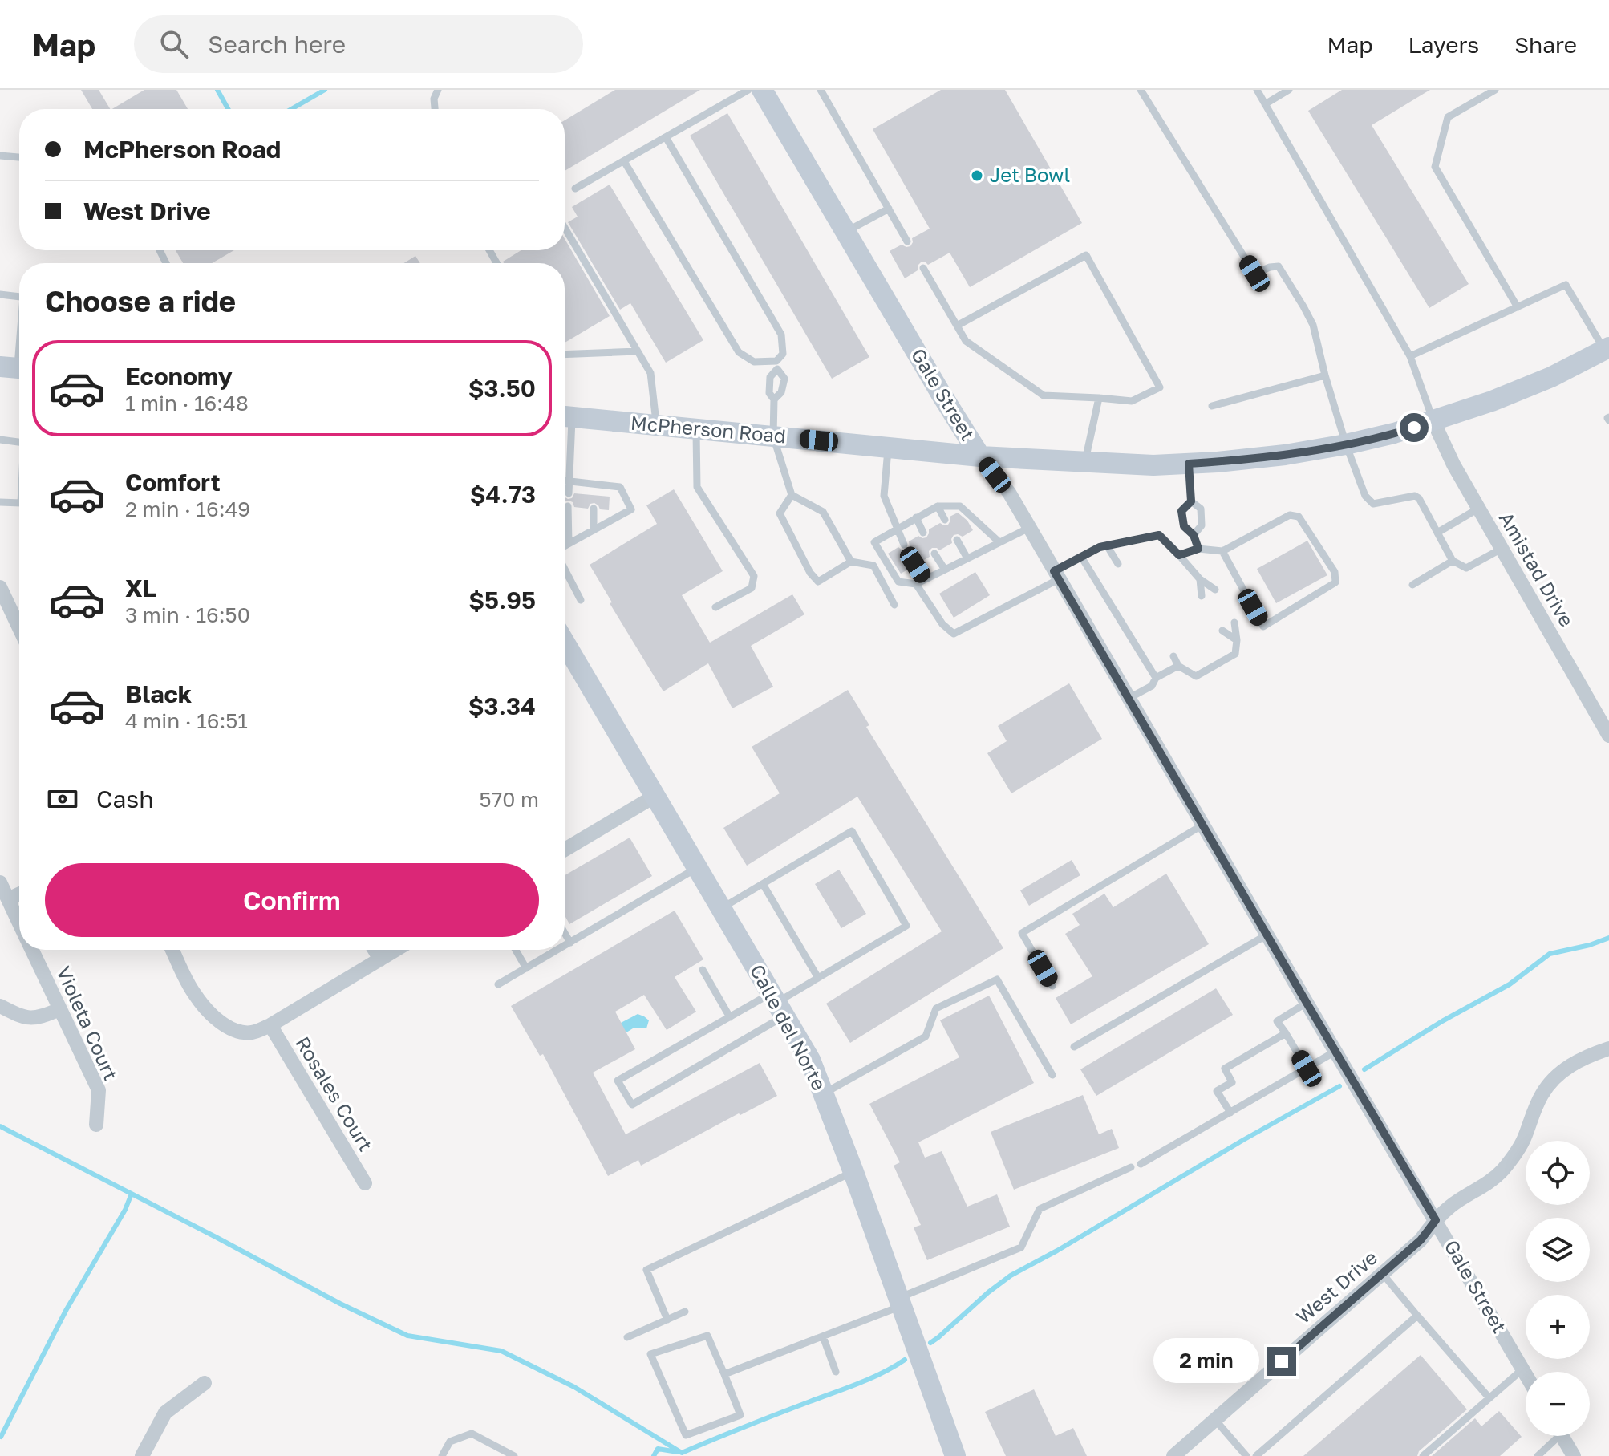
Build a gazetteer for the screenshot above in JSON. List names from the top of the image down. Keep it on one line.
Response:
{"streets":{"street":["Gale Street","McPherson Road","Amistad Drive","Violeta Court","Calle del Norte","Rosales Court","West Drive"]},"crossings":[["Gale Street","McPherson Road"],["Gale Street","West Drive"],["McPherson Road","Amistad Drive"]],"places":["Jet Bowl"],"page":{"header":"Map","search":"Search here","nav":["Map","Layers","Share"],"banner":["McPherson Road","West Drive"],"heading":"Choose a ride","list":[{"name":"Economy","note":"1 min · 16:48","value":"$3.50"},{"name":"Comfort","note":"2 min · 16:49","value":"$4.73"},{"name":"XL","note":"3 min · 16:50","value":"$5.95"},{"name":"Black","note":"4 min · 16:51","value":"$3.34"}],"pay":["Cash","570 m"],"buttons":"Confirm","map_buttons":["+","−"],"bubble":"2 min"}}
